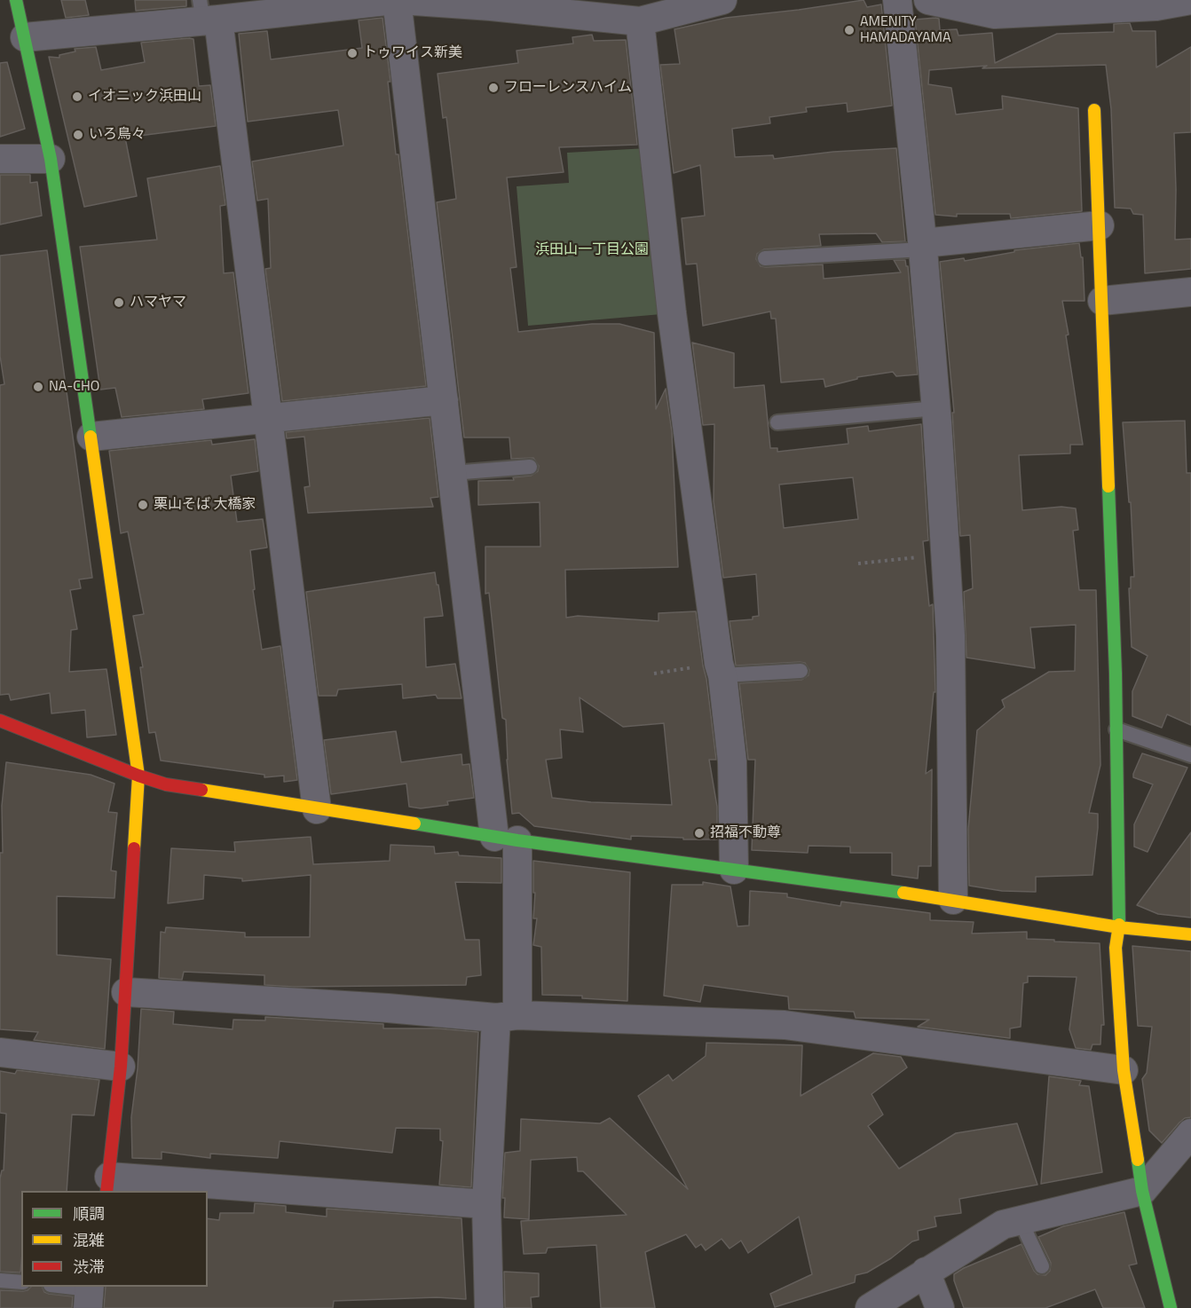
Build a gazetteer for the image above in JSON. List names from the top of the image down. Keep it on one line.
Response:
{"parks":["浜田山一丁目公園"],"places":["AMENITY HAMADAYAMA","トゥワイス新美","フローレンスハイム","イオニック浜田山","いろ鳥々","ハマヤマ","NA-CHO","栗山そば 大橋家","招福不動尊"],"legend":["順調","混雑","渋滞"]}
